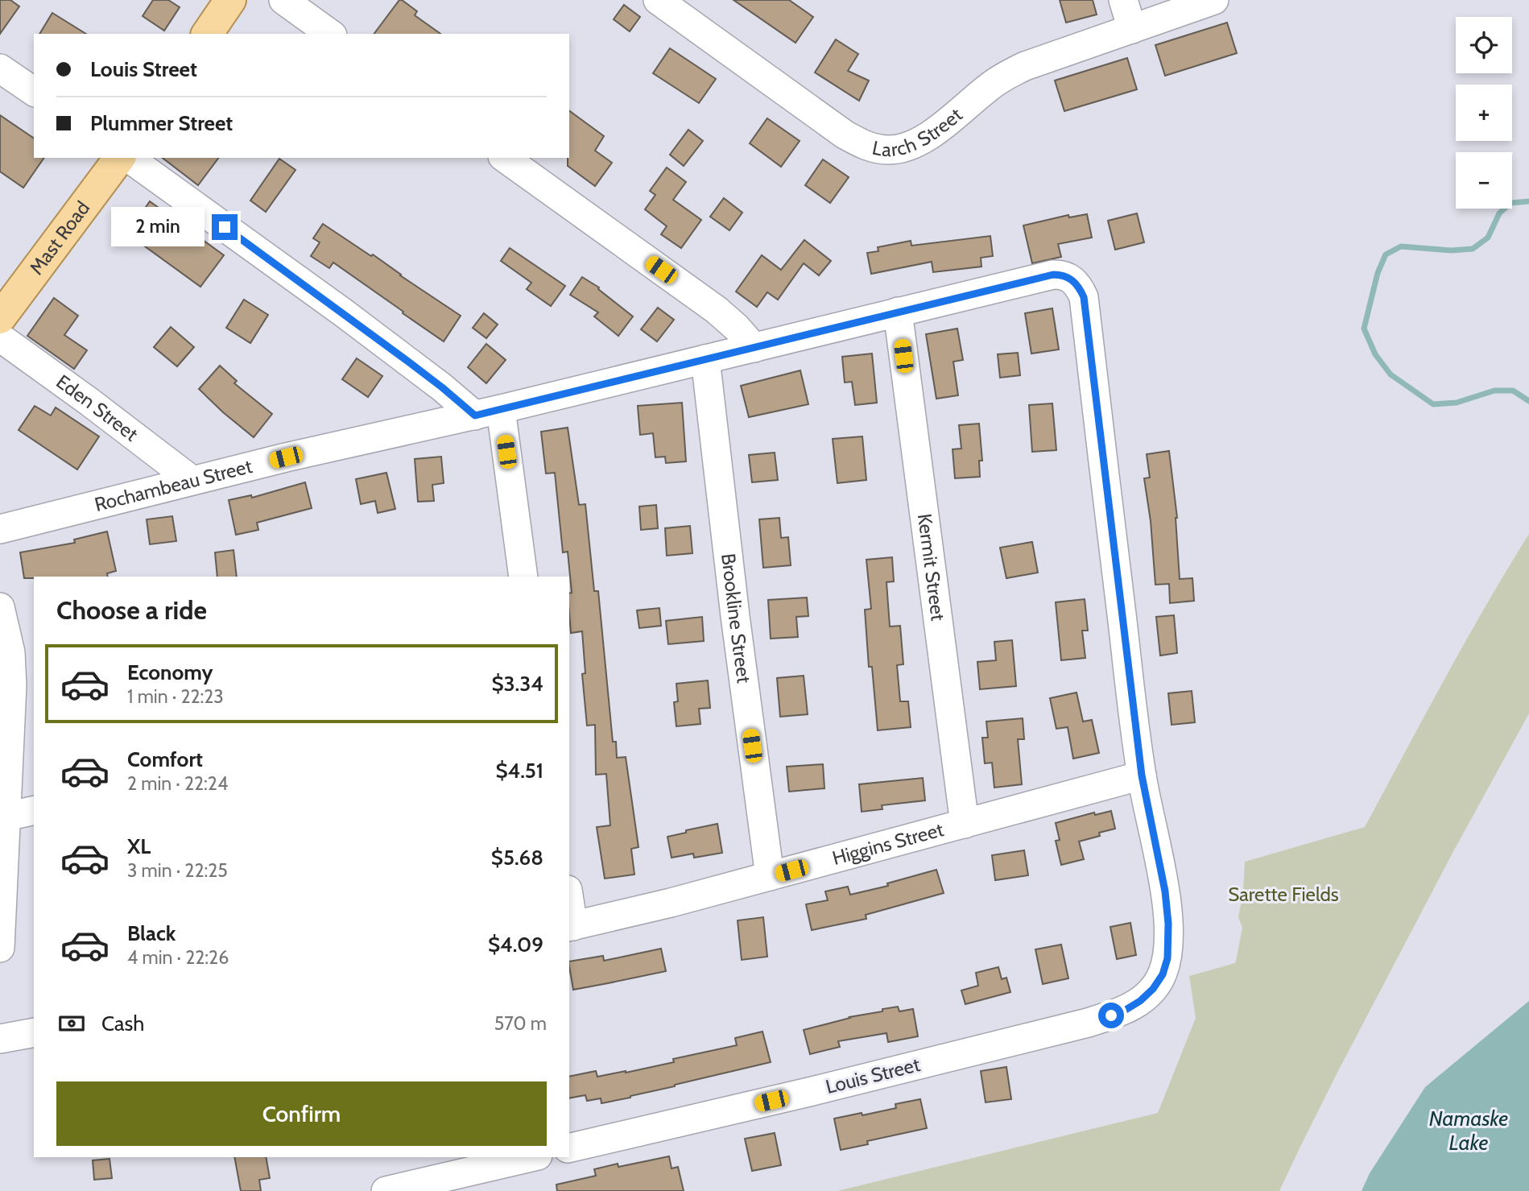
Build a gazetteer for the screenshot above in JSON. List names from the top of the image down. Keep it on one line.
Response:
{"streets":{"main road":["Mast Road"],"street":["Larch Street","Eden Street","Rochambeau Street","Kermit Street","Brookline Street","Higgins Street","Louis Street"]},"crossings":[["Eden Street","Rochambeau Street"],["Rochambeau Street","Kermit Street"],["Rochambeau Street","Brookline Street"],["Rochambeau Street","Higgins Street"],["Rochambeau Street","Louis Street"],["Kermit Street","Higgins Street"],["Brookline Street","Higgins Street"],["Higgins Street","Louis Street"]],"water":["Namaske Lake"],"parks":["Sarette Fields"],"page":{"map_buttons":["+","−"],"banner":["Louis Street","Plummer Street"],"bubble":"2 min","heading":"Choose a ride","list":[{"name":"Economy","note":"1 min · 22:23","value":"$3.34"},{"name":"Comfort","note":"2 min · 22:24","value":"$4.51"},{"name":"XL","note":"3 min · 22:25","value":"$5.68"},{"name":"Black","note":"4 min · 22:26","value":"$4.09"}],"pay":["Cash","570 m"],"buttons":"Confirm"}}
